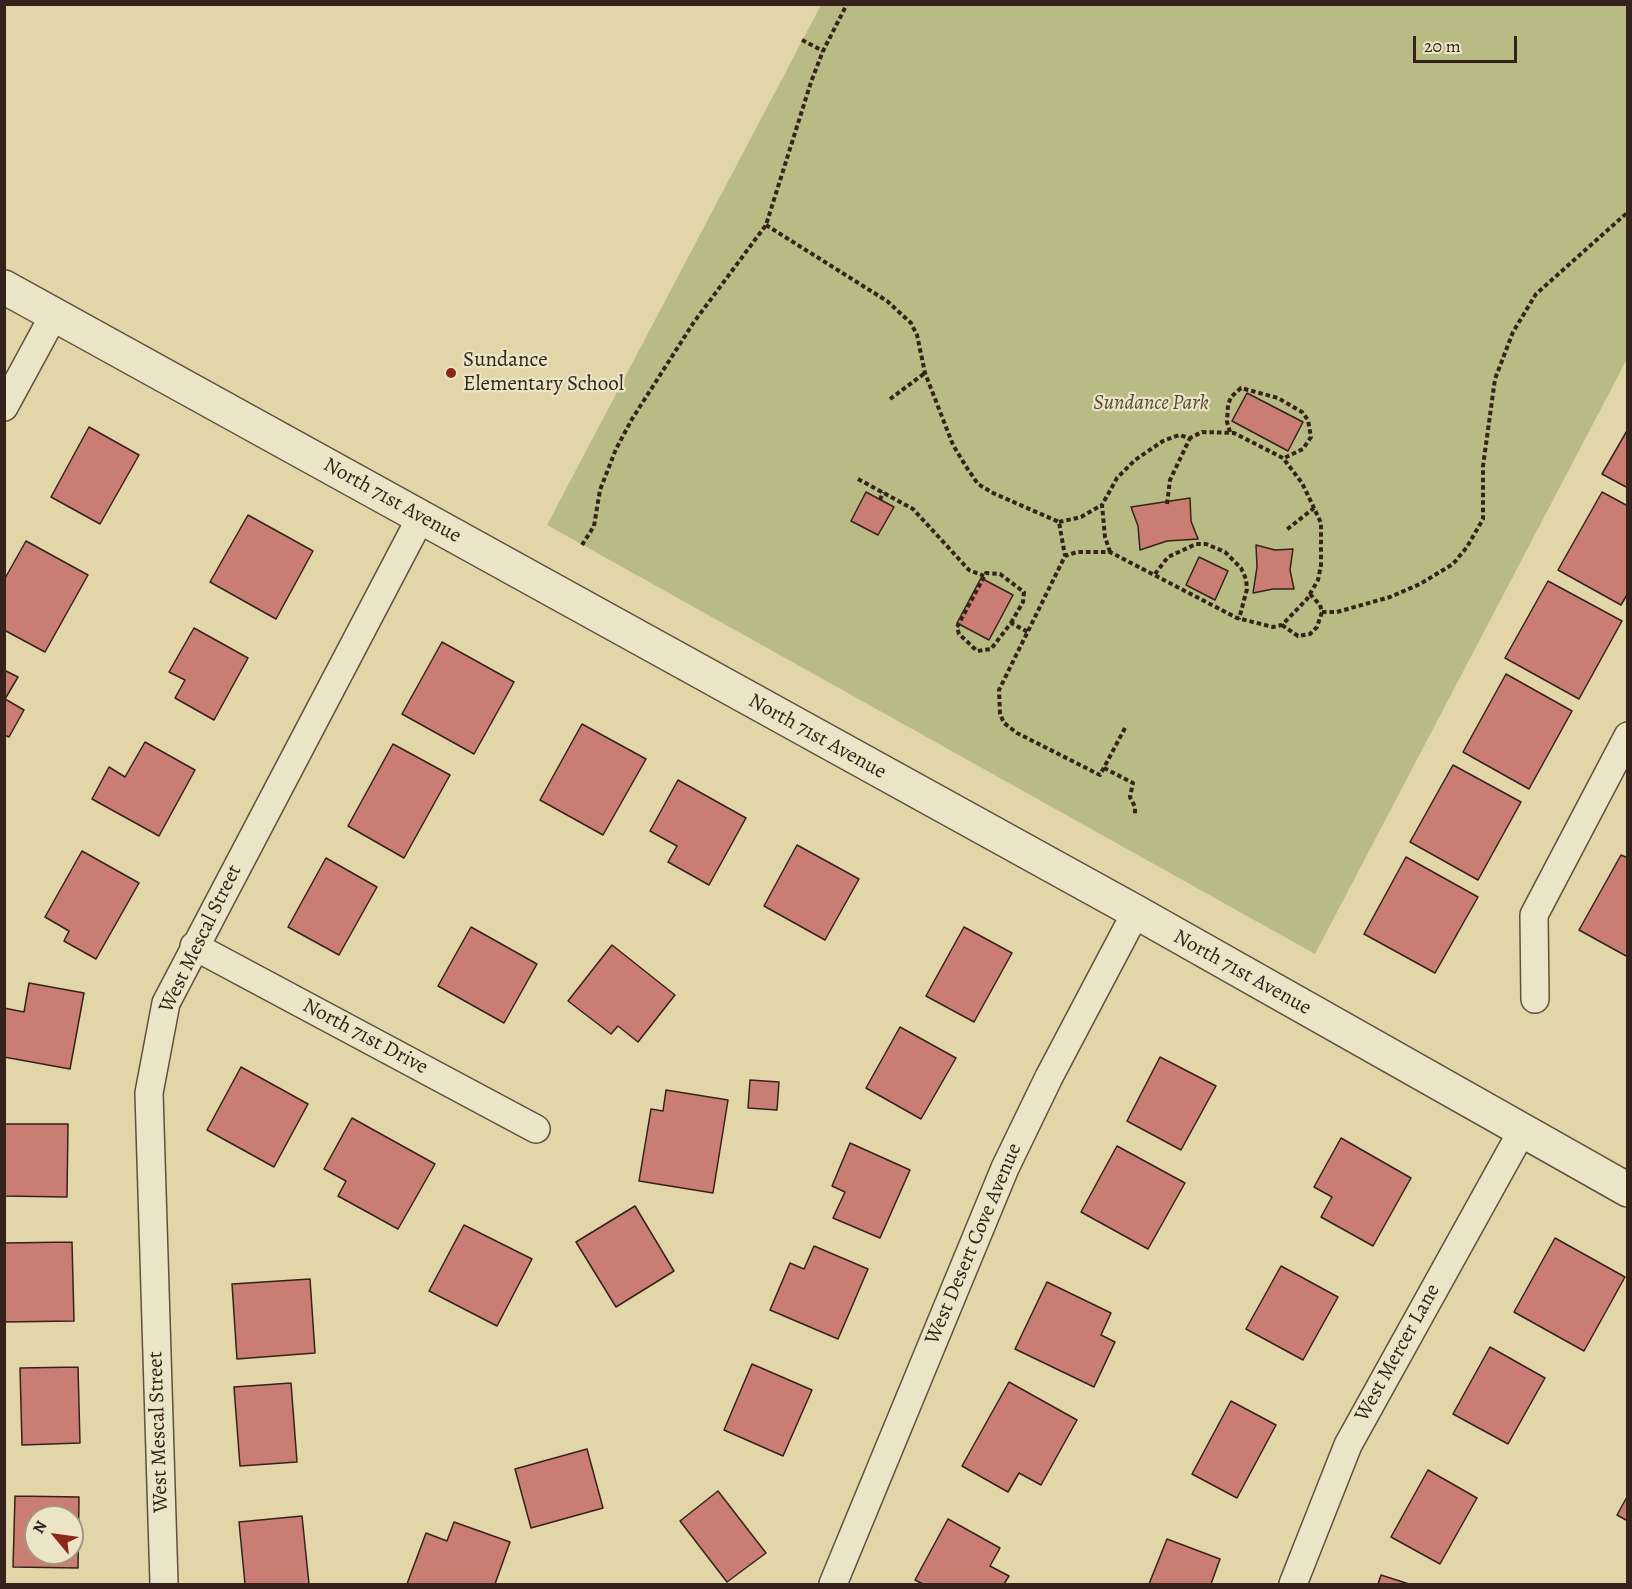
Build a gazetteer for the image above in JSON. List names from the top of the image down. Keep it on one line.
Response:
{"streets":{"street":["North 71st Avenue","West Mescal Street","North 71st Drive","West Desert Cove Avenue","West Mercer Lane"]},"crossings":[["North 71st Avenue","West Mescal Street"],["North 71st Avenue","West Desert Cove Avenue"],["North 71st Avenue","West Mercer Lane"],["West Mescal Street","North 71st Drive"]],"parks":["Sundance Park"],"places":["Sundance Elementary School"],"scale_bar":"20 m","north":"top left"}
